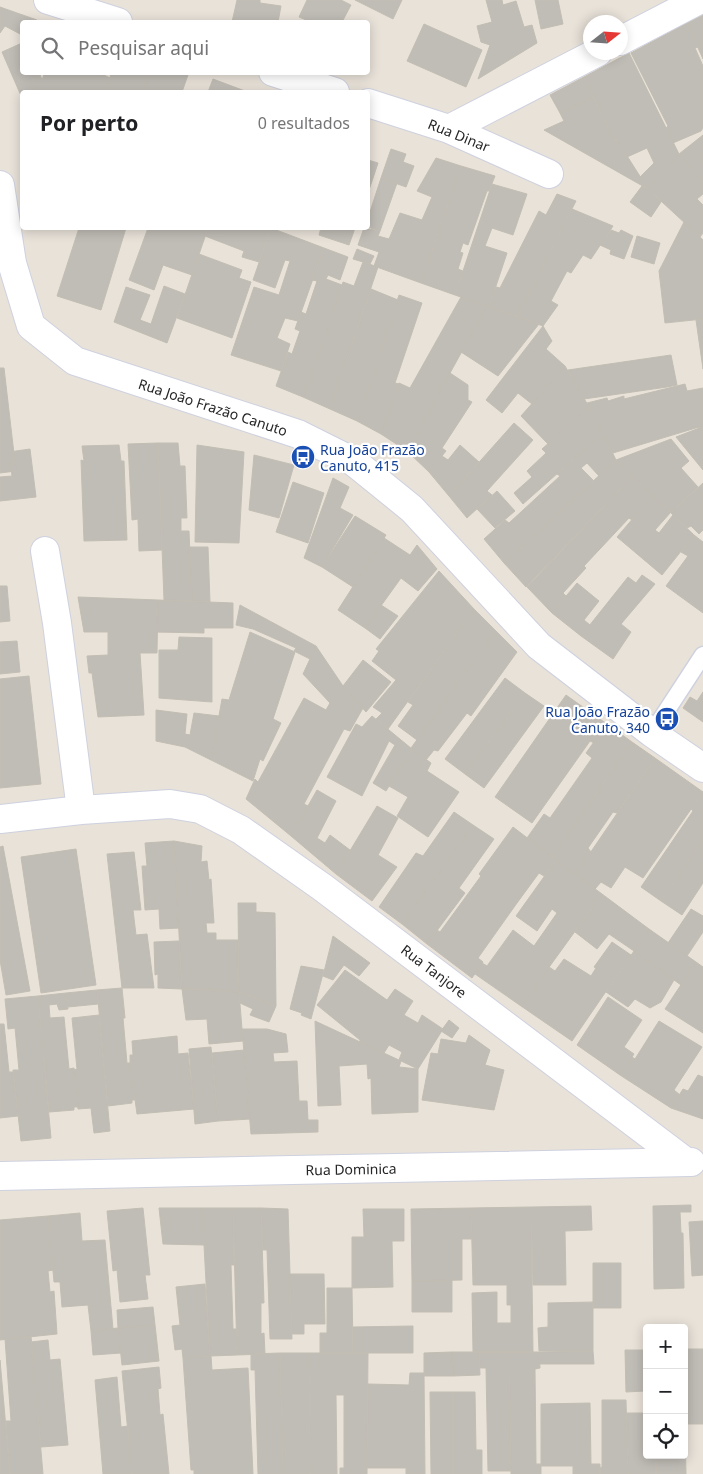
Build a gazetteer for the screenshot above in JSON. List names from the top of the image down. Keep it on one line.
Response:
{"streets":{"street":["Rua Dinar","Rua João Frazão Canuto","Rua Tanjore","Rua Dominica"]},"crossings":[["Rua Tanjore","Rua Dominica"]],"places":{"bus stop":["Rua João Frazão Canuto, 415","Rua João Frazão Canuto, 340"]},"north":"right","page":{"search":"Pesquisar aqui","heading":["Por perto","0 resultados"],"map_buttons":["+","−"]}}
